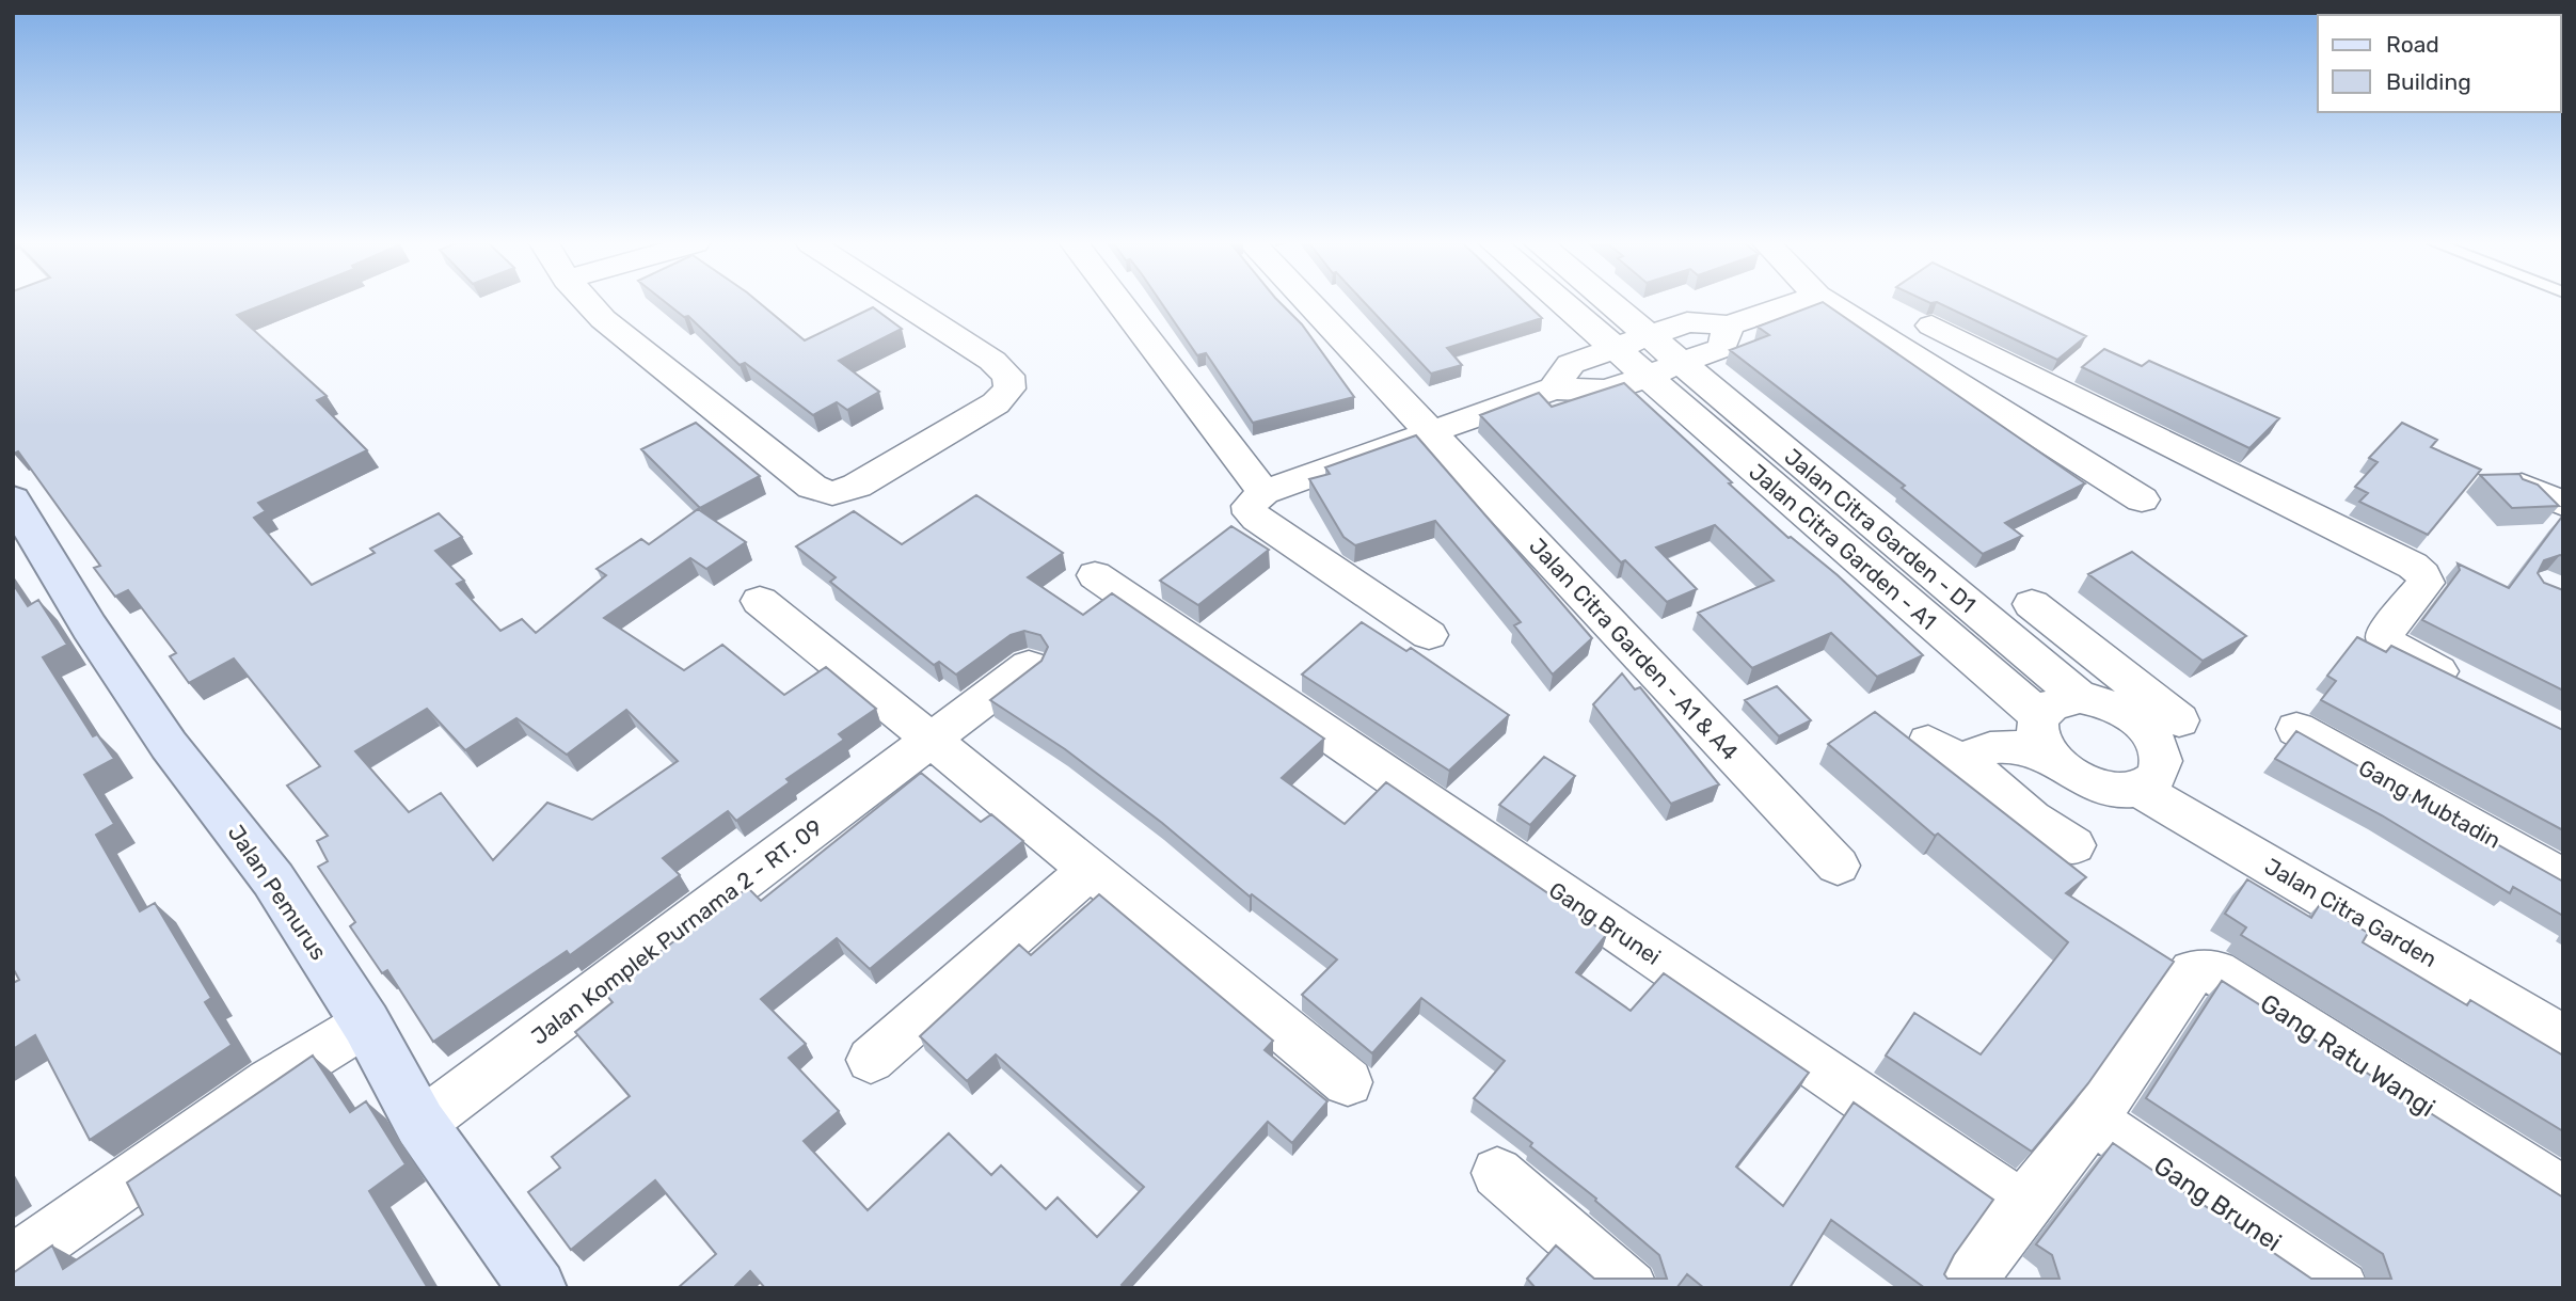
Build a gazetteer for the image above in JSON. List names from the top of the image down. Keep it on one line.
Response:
{"streets":{"street":["Jalan Citra Garden - D1","Jalan Citra Garden - A1","Jalan Citra Garden - A1 & A4","Gang Mubtadin","Jalan Pemurus","Jalan Citra Garden","Gang Brunei","Jalan Komplek Purnama 2 - RT. 09","Gang Ratu Wangi"]},"crossings":[["Jalan Citra Garden - D1","Jalan Citra Garden - A1"],["Jalan Citra Garden - D1","Jalan Citra Garden"],["Jalan Citra Garden - A1","Jalan Citra Garden"],["Jalan Pemurus","Jalan Komplek Purnama 2 - RT. 09"],["Gang Brunei","Gang Ratu Wangi"]],"legend":["Road","Building"]}
